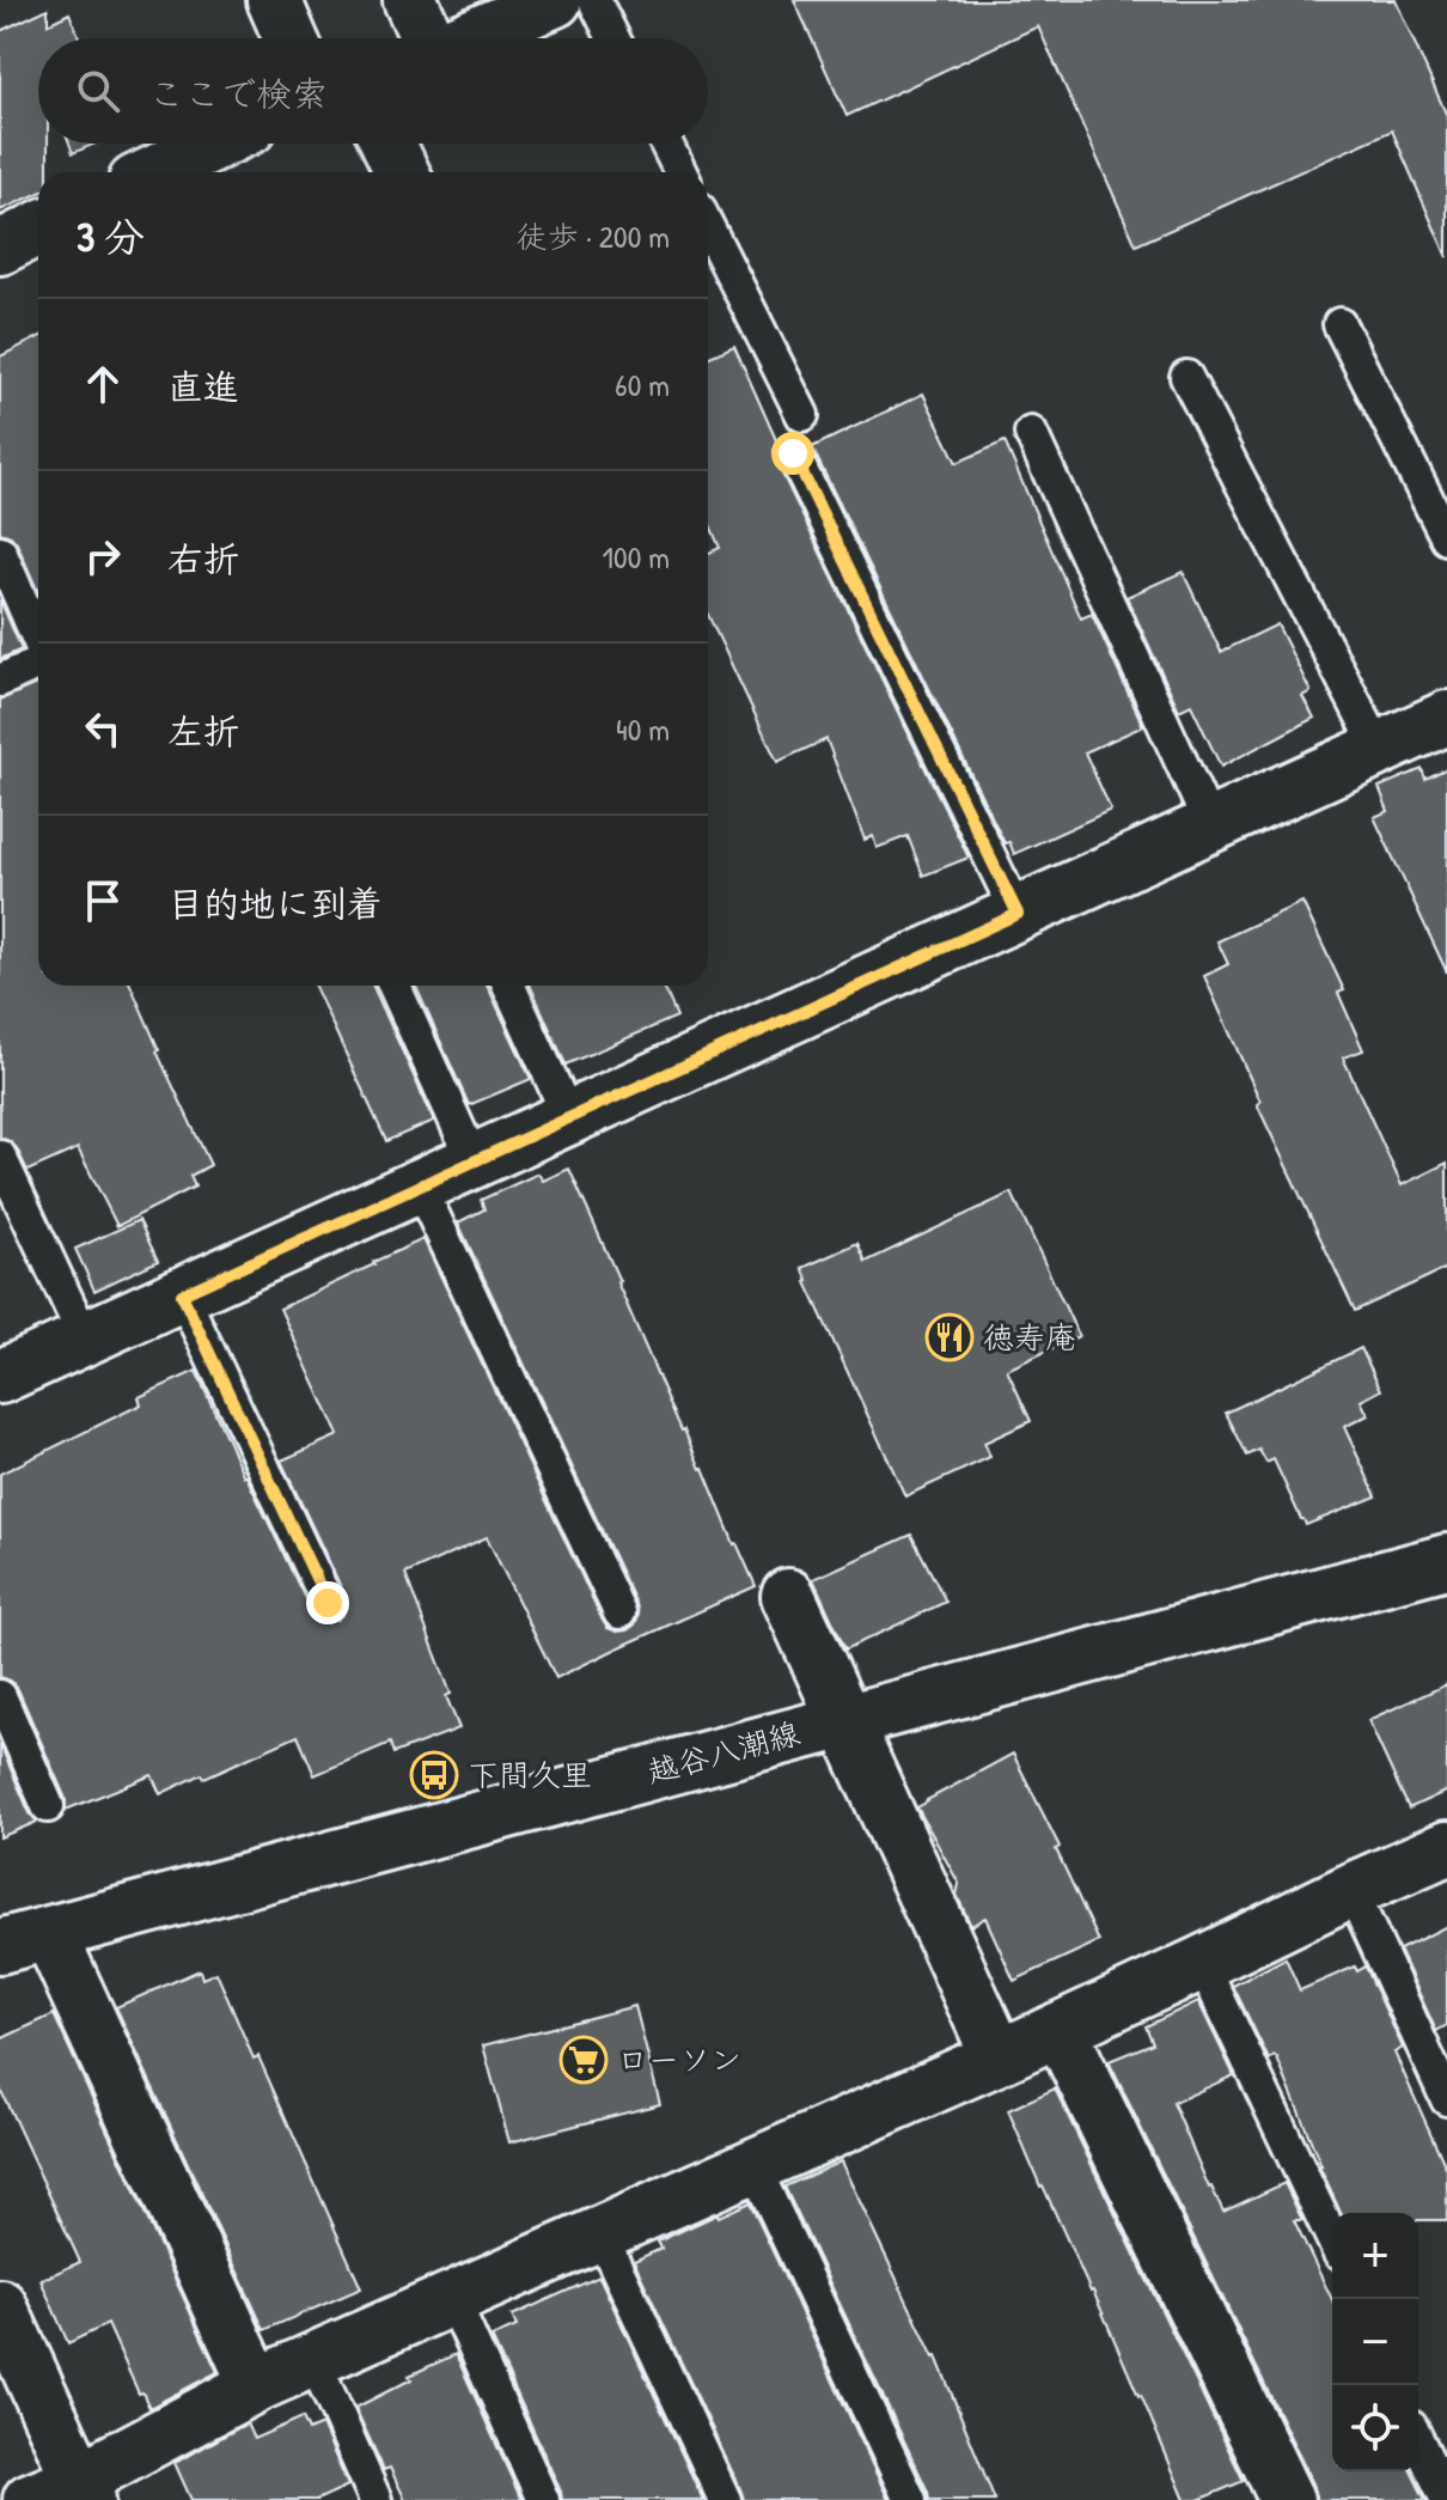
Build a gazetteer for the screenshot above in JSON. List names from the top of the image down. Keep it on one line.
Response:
{"streets":{"street":["越谷八潮線"]},"places":{"restaurant":["徳寿庵"],"bus stop":["下間久里"],"supermarket":["ローソン"]},"page":{"search":"ここで検索","heading":["3 分","徒歩 · 200 m"],"list":[["直進","60 m"],["右折","100 m"],["左折","40 m"],"目的地に到着"],"map_buttons":["+","−"]}}
